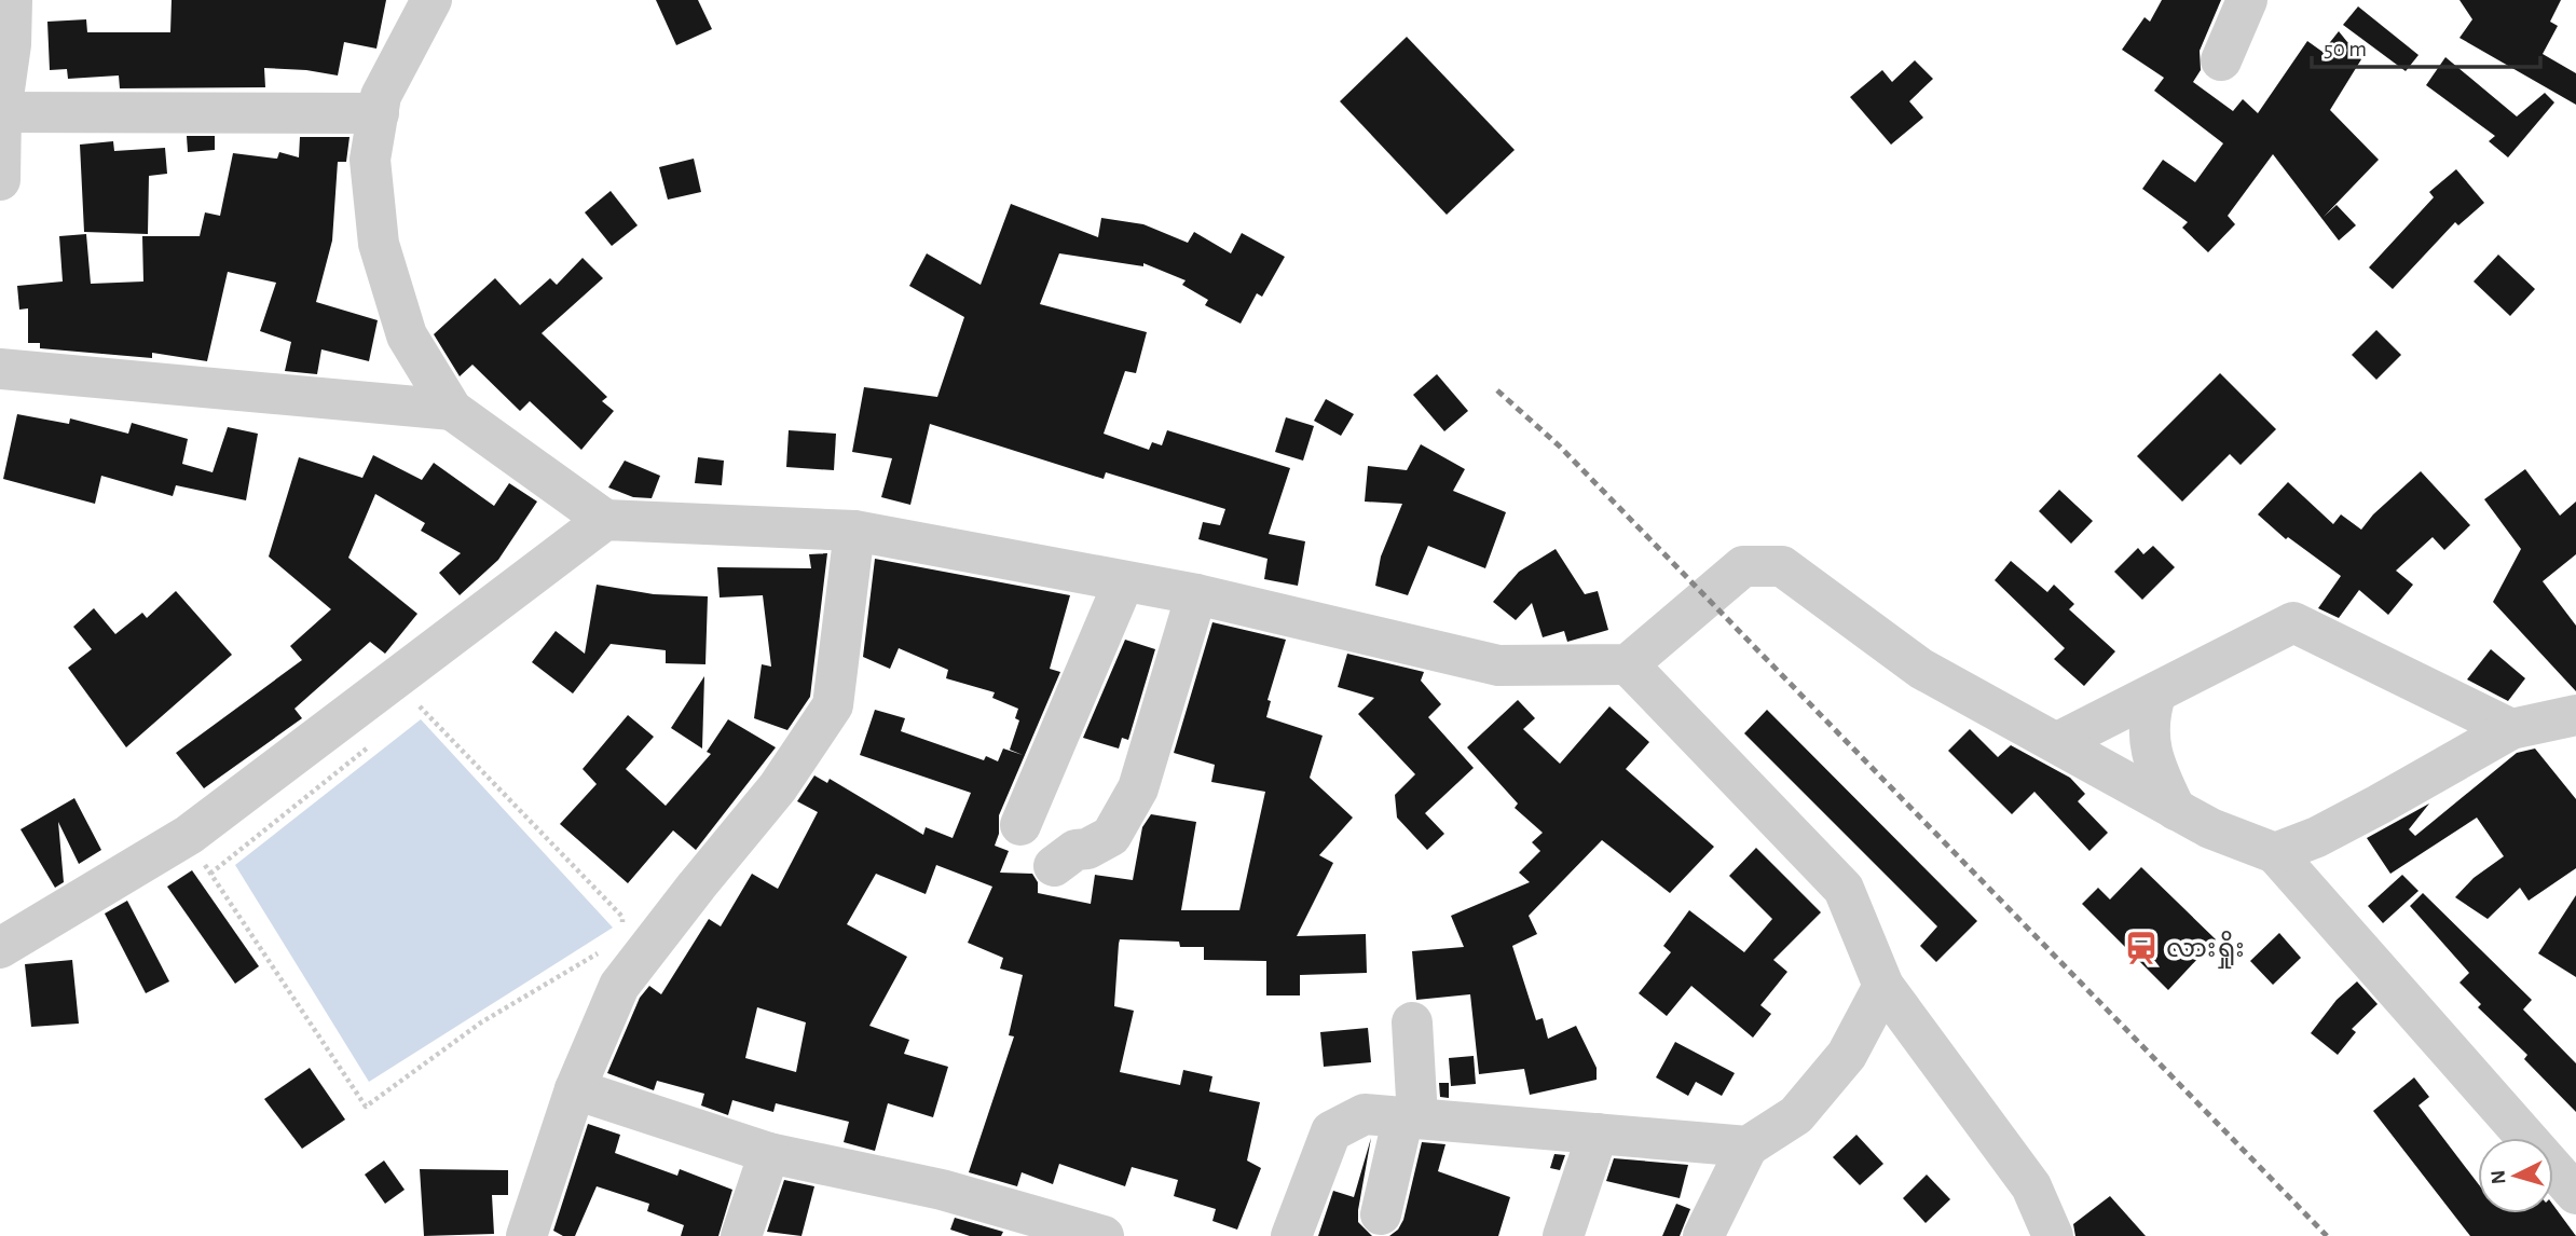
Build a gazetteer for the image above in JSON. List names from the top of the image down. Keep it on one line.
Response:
{"places":{"station":["လားရှိုး"]},"scale_bar":"50 m","north":"left"}
